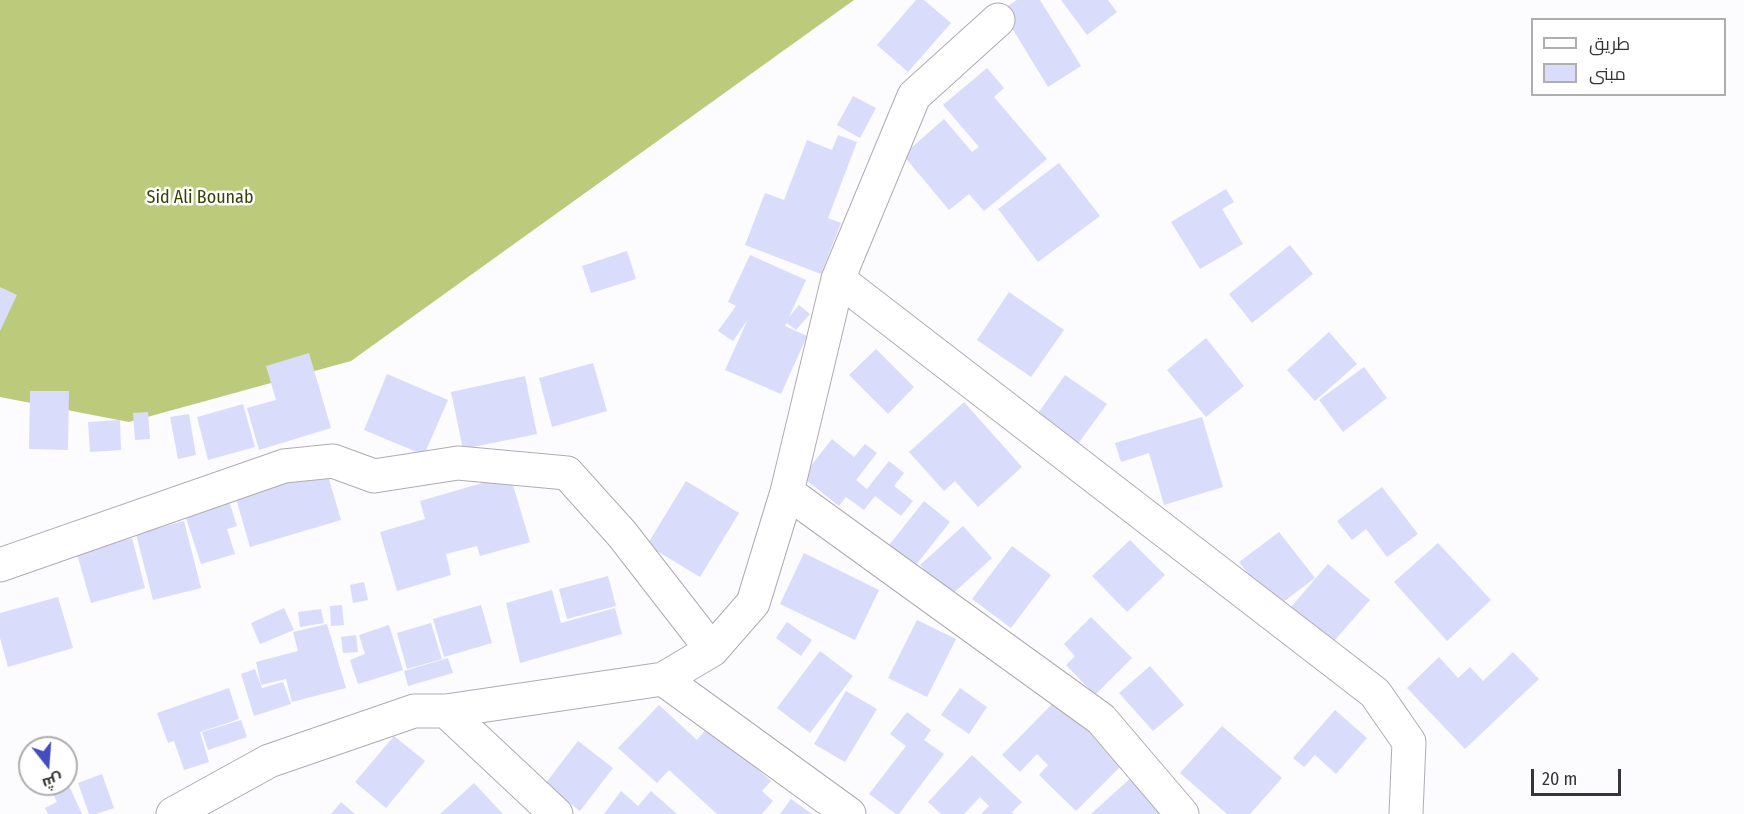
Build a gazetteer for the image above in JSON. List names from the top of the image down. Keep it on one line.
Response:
{"parks":["Sid Ali Bounab"],"legend":["طريق","مبنى"],"scale_bar":"20 m","north":"bottom"}
